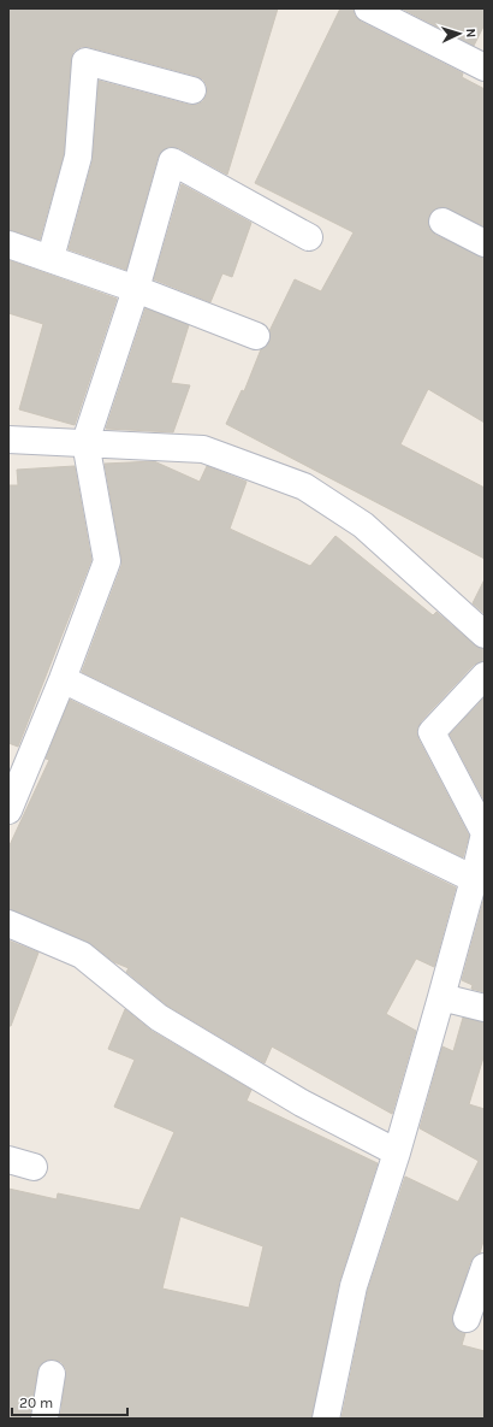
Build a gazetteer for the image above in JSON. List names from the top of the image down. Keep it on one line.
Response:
{"scale_bar":"20 m","north":"right"}
